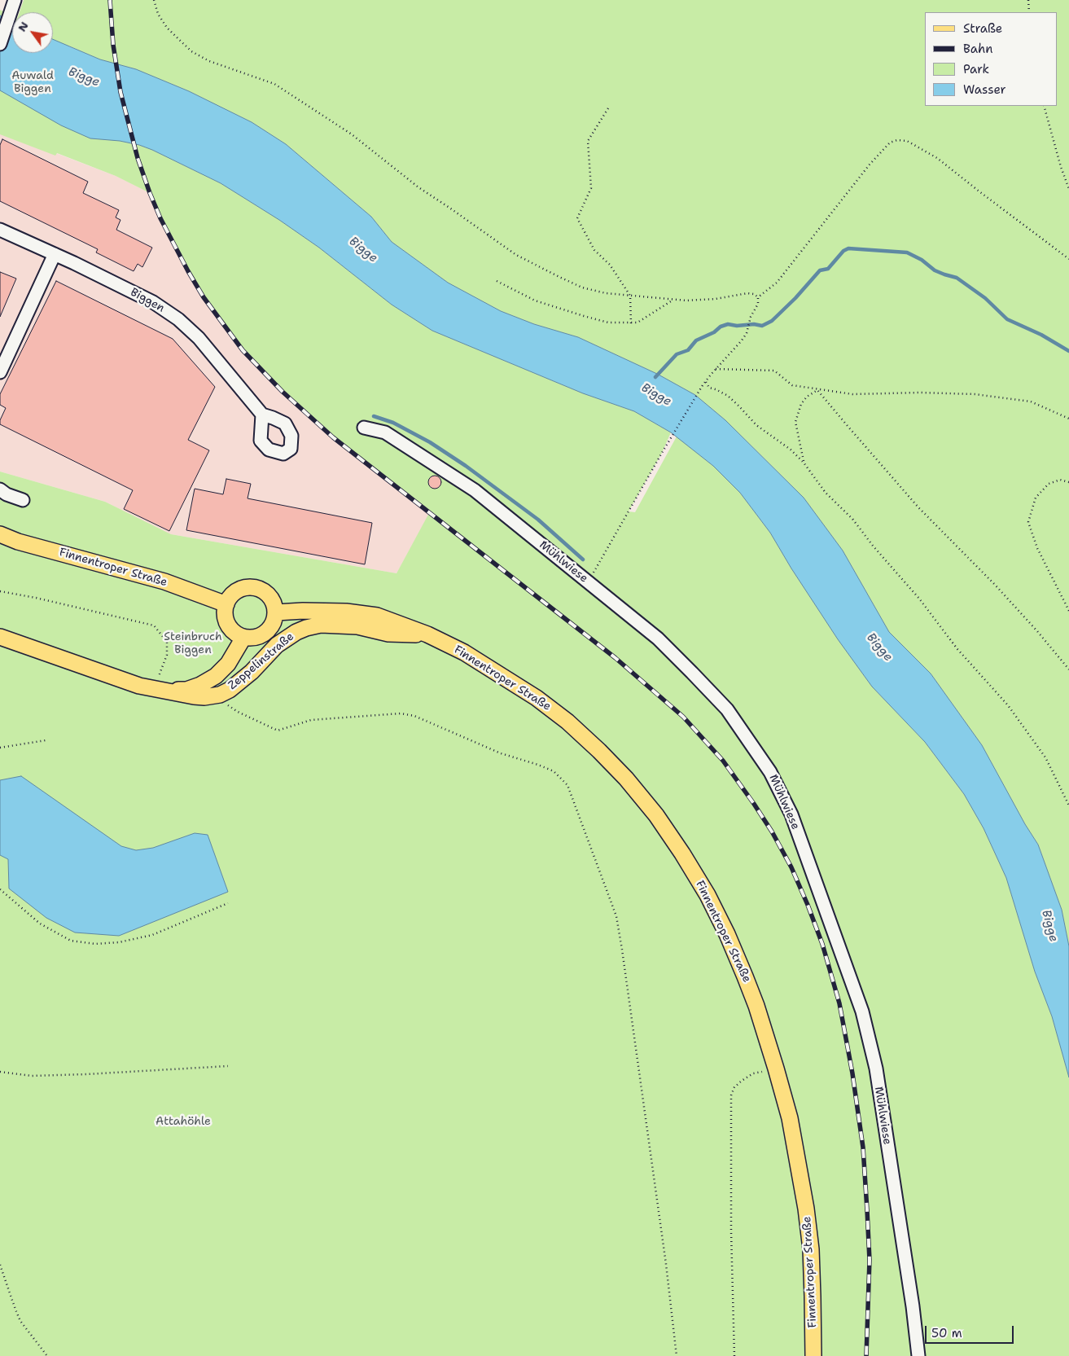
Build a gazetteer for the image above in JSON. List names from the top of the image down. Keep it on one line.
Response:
{"streets":{"main road":["Finnentroper Straße","Zeppelinstraße"],"street":["Biggen","Mühlwiese"]},"crossings":[["Finnentroper Straße","Zeppelinstraße"]],"water":["Bigge"],"parks":["Auwald Biggen","Steinbruch Biggen","Attahöhle"],"legend":["Straße","Bahn","Park","Wasser"],"scale_bar":"50 m","north":"top left"}
